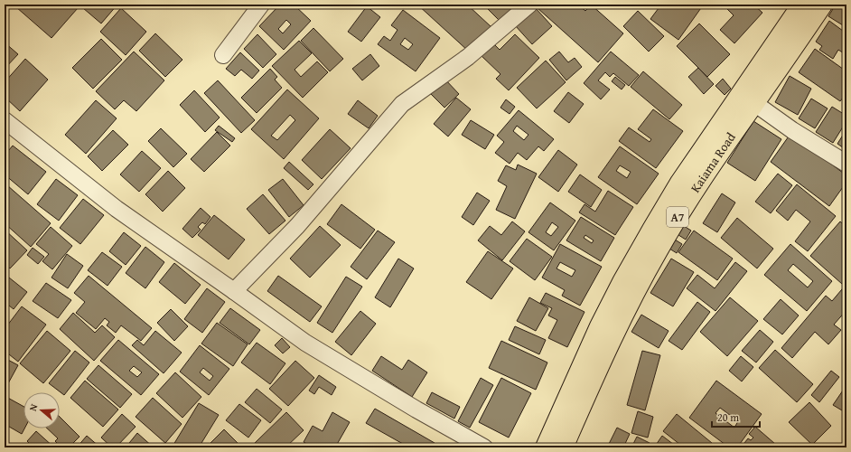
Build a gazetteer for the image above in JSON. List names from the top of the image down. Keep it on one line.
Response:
{"streets":{"highway":["Kaiama Road","A7"]},"scale_bar":"20 m","north":"left"}
